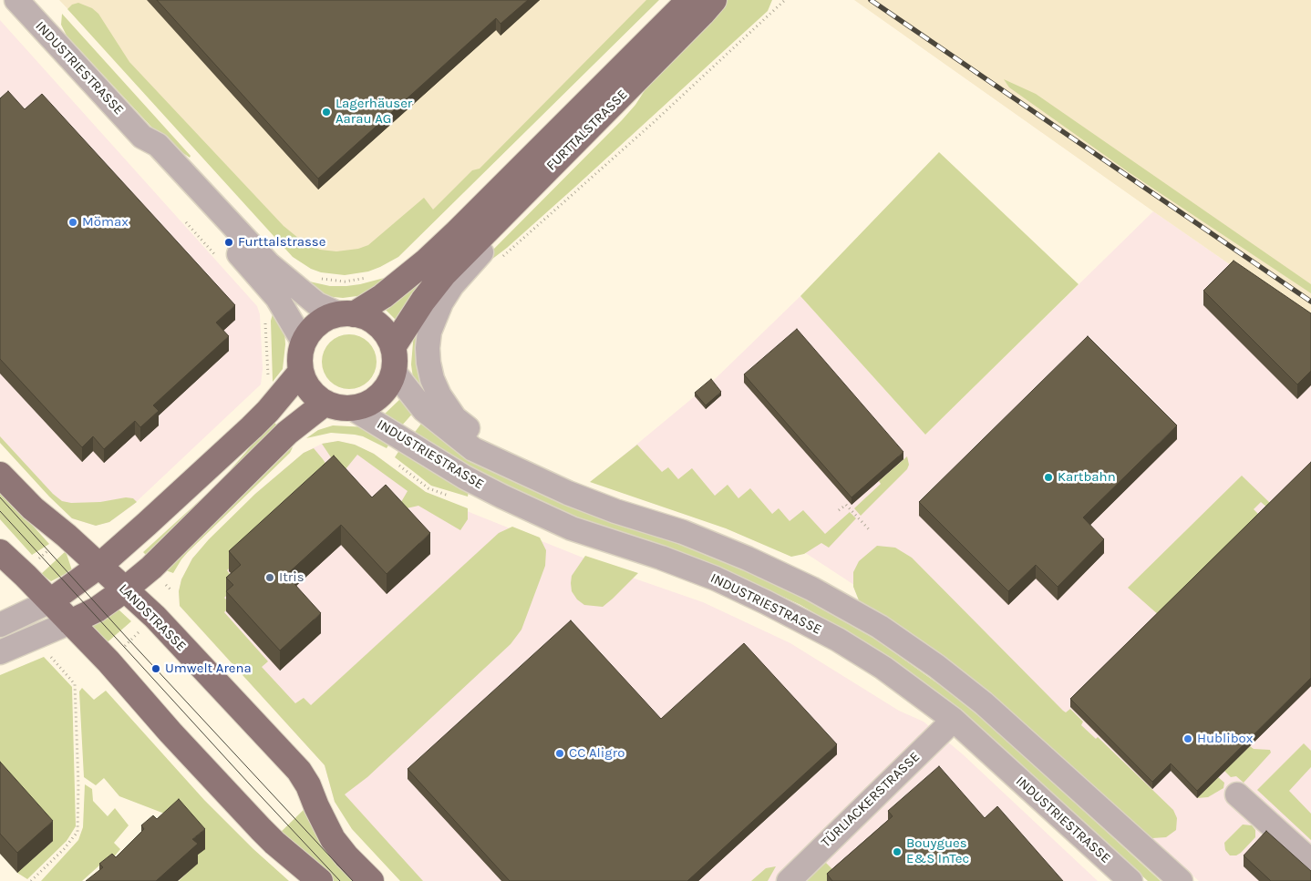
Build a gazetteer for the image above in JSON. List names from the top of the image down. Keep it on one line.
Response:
{"streets":{"main road":["FURTTALSTRASSE","LANDSTRASSE"],"street":["INDUSTRIESTRASSE","TÜRLIACKERSTRASSE"]},"crossings":[["INDUSTRIESTRASSE","FURTTALSTRASSE"],["INDUSTRIESTRASSE","TÜRLIACKERSTRASSE"]],"places":["Lagerhäuser Aarau AG","Mömax","Furttalstrasse","Kartbahn","Itris","Umwelt Arena","Hublibox","CC Aligro","Bouygues E&S InTec"]}
